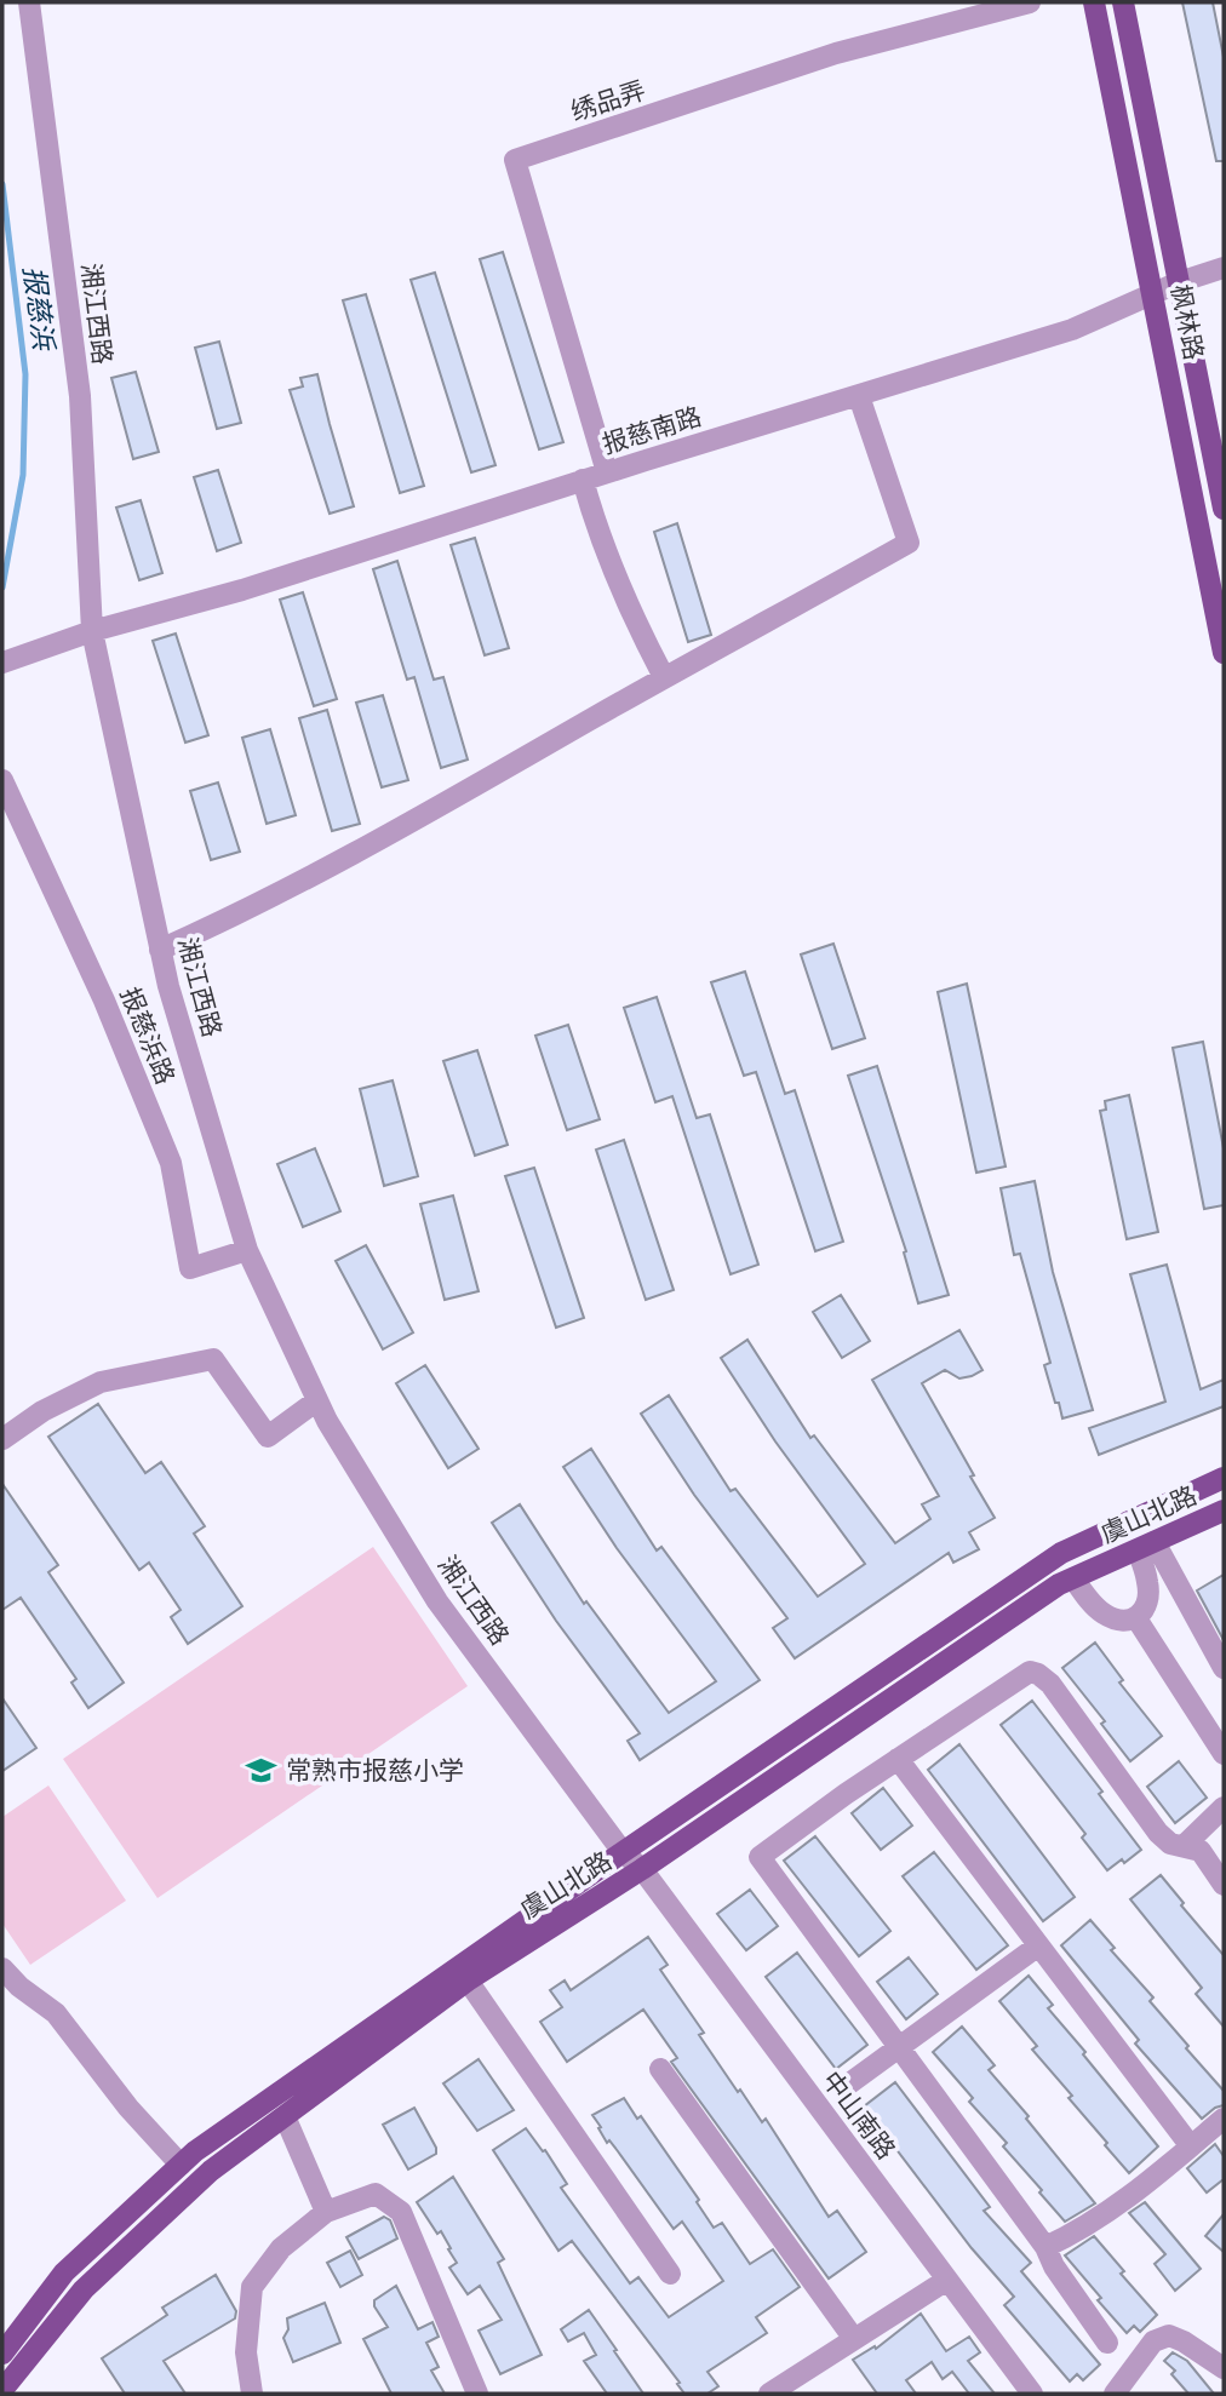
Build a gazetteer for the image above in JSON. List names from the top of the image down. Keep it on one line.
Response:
{"streets":{"main road":["枫林路","虞山北路"],"street":["绣品弄","湘江西路","报慈南路","报慈浜路","中山南路"]},"crossings":[["绣品弄","报慈南路"],["湘江西路","报慈南路"],["湘江西路","报慈浜路"],["湘江西路","虞山北路"],["湘江西路","中山南路"],["枫林路","报慈南路"],["虞山北路","中山南路"]],"water":["报慈浜"],"places":{"school or university":["常熟市报慈小学"]}}
